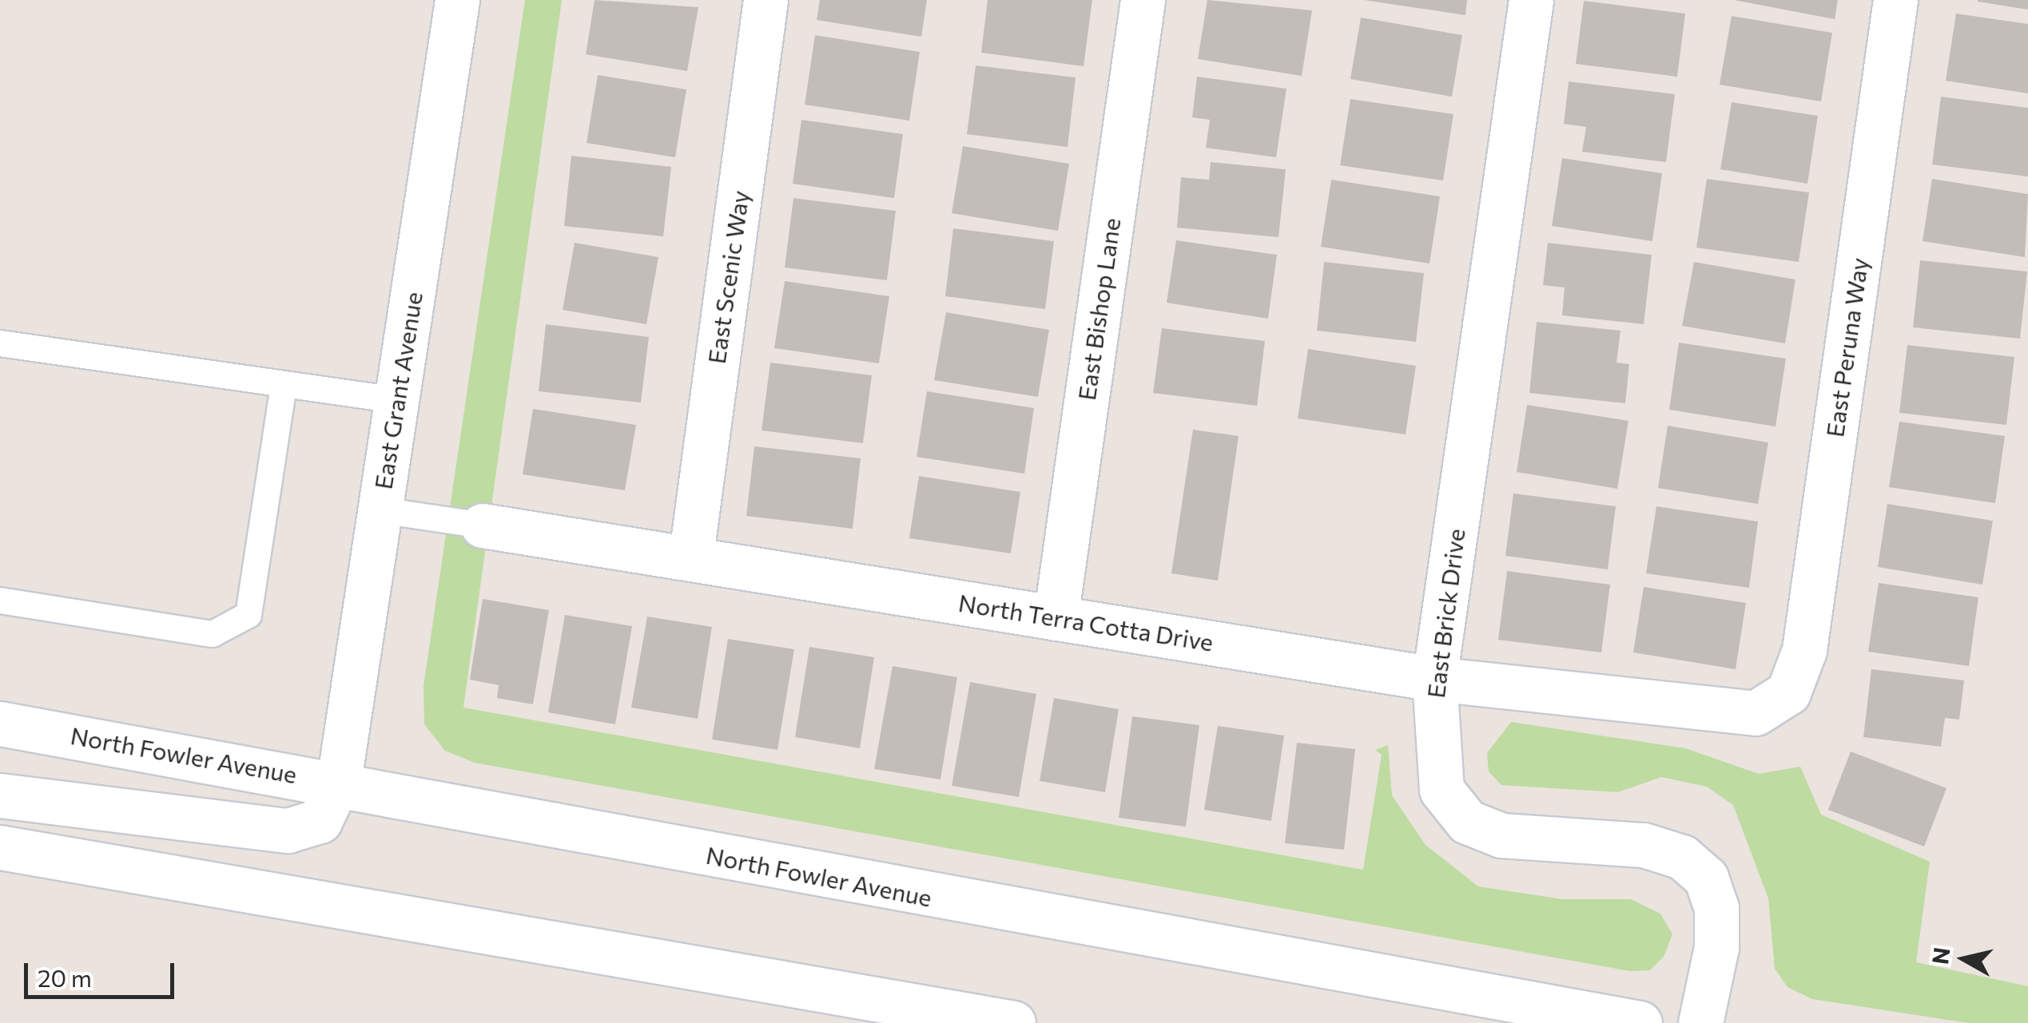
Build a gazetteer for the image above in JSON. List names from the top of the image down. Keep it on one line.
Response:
{"streets":{"street":["East Scenic Way","East Bishop Lane","East Peruna Way","East Grant Avenue","East Brick Drive","North Terra Cotta Drive","North Fowler Avenue"]},"crossings":[["East Scenic Way","North Terra Cotta Drive"],["East Bishop Lane","North Terra Cotta Drive"],["East Peruna Way","North Terra Cotta Drive"],["East Grant Avenue","North Terra Cotta Drive"],["East Grant Avenue","North Fowler Avenue"],["East Brick Drive","North Terra Cotta Drive"]],"scale_bar":"20 m","north":"left"}
